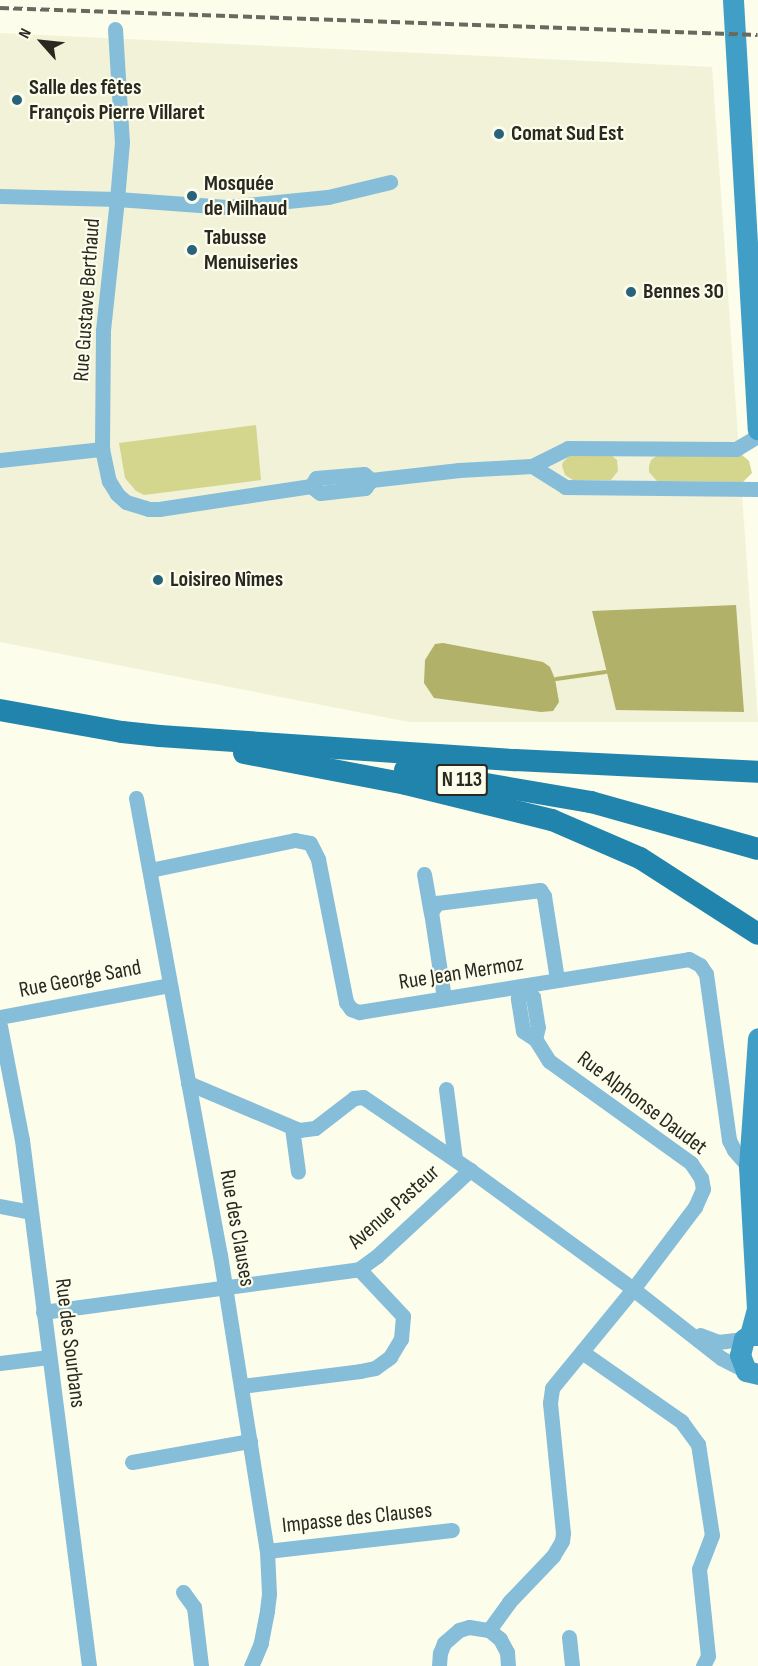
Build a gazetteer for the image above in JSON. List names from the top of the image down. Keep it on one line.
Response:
{"streets":{"main road":["N 113"],"street":["Rue Gustave Berthaud","Rue Jean Mermoz","Rue George Sand","Rue Alphonse Daudet","Avenue Pasteur","Rue des Clauses","Rue des Sourbans","Impasse des Clauses"]},"crossings":[["Rue Jean Mermoz","Rue Alphonse Daudet"],["Rue Jean Mermoz","Rue des Clauses"],["Rue George Sand","Rue des Clauses"],["Rue Alphonse Daudet","Avenue Pasteur"],["Avenue Pasteur","Rue des Clauses"],["Avenue Pasteur","Rue des Sourbans"],["Rue des Clauses","Impasse des Clauses"]],"places":["Salle des fêtes François Pierre Villaret","Comat Sud Est","Mosquée de Milhaud","Tabusse Menuiseries","Bennes 30","Loisireo Nîmes"],"north":"top left"}
